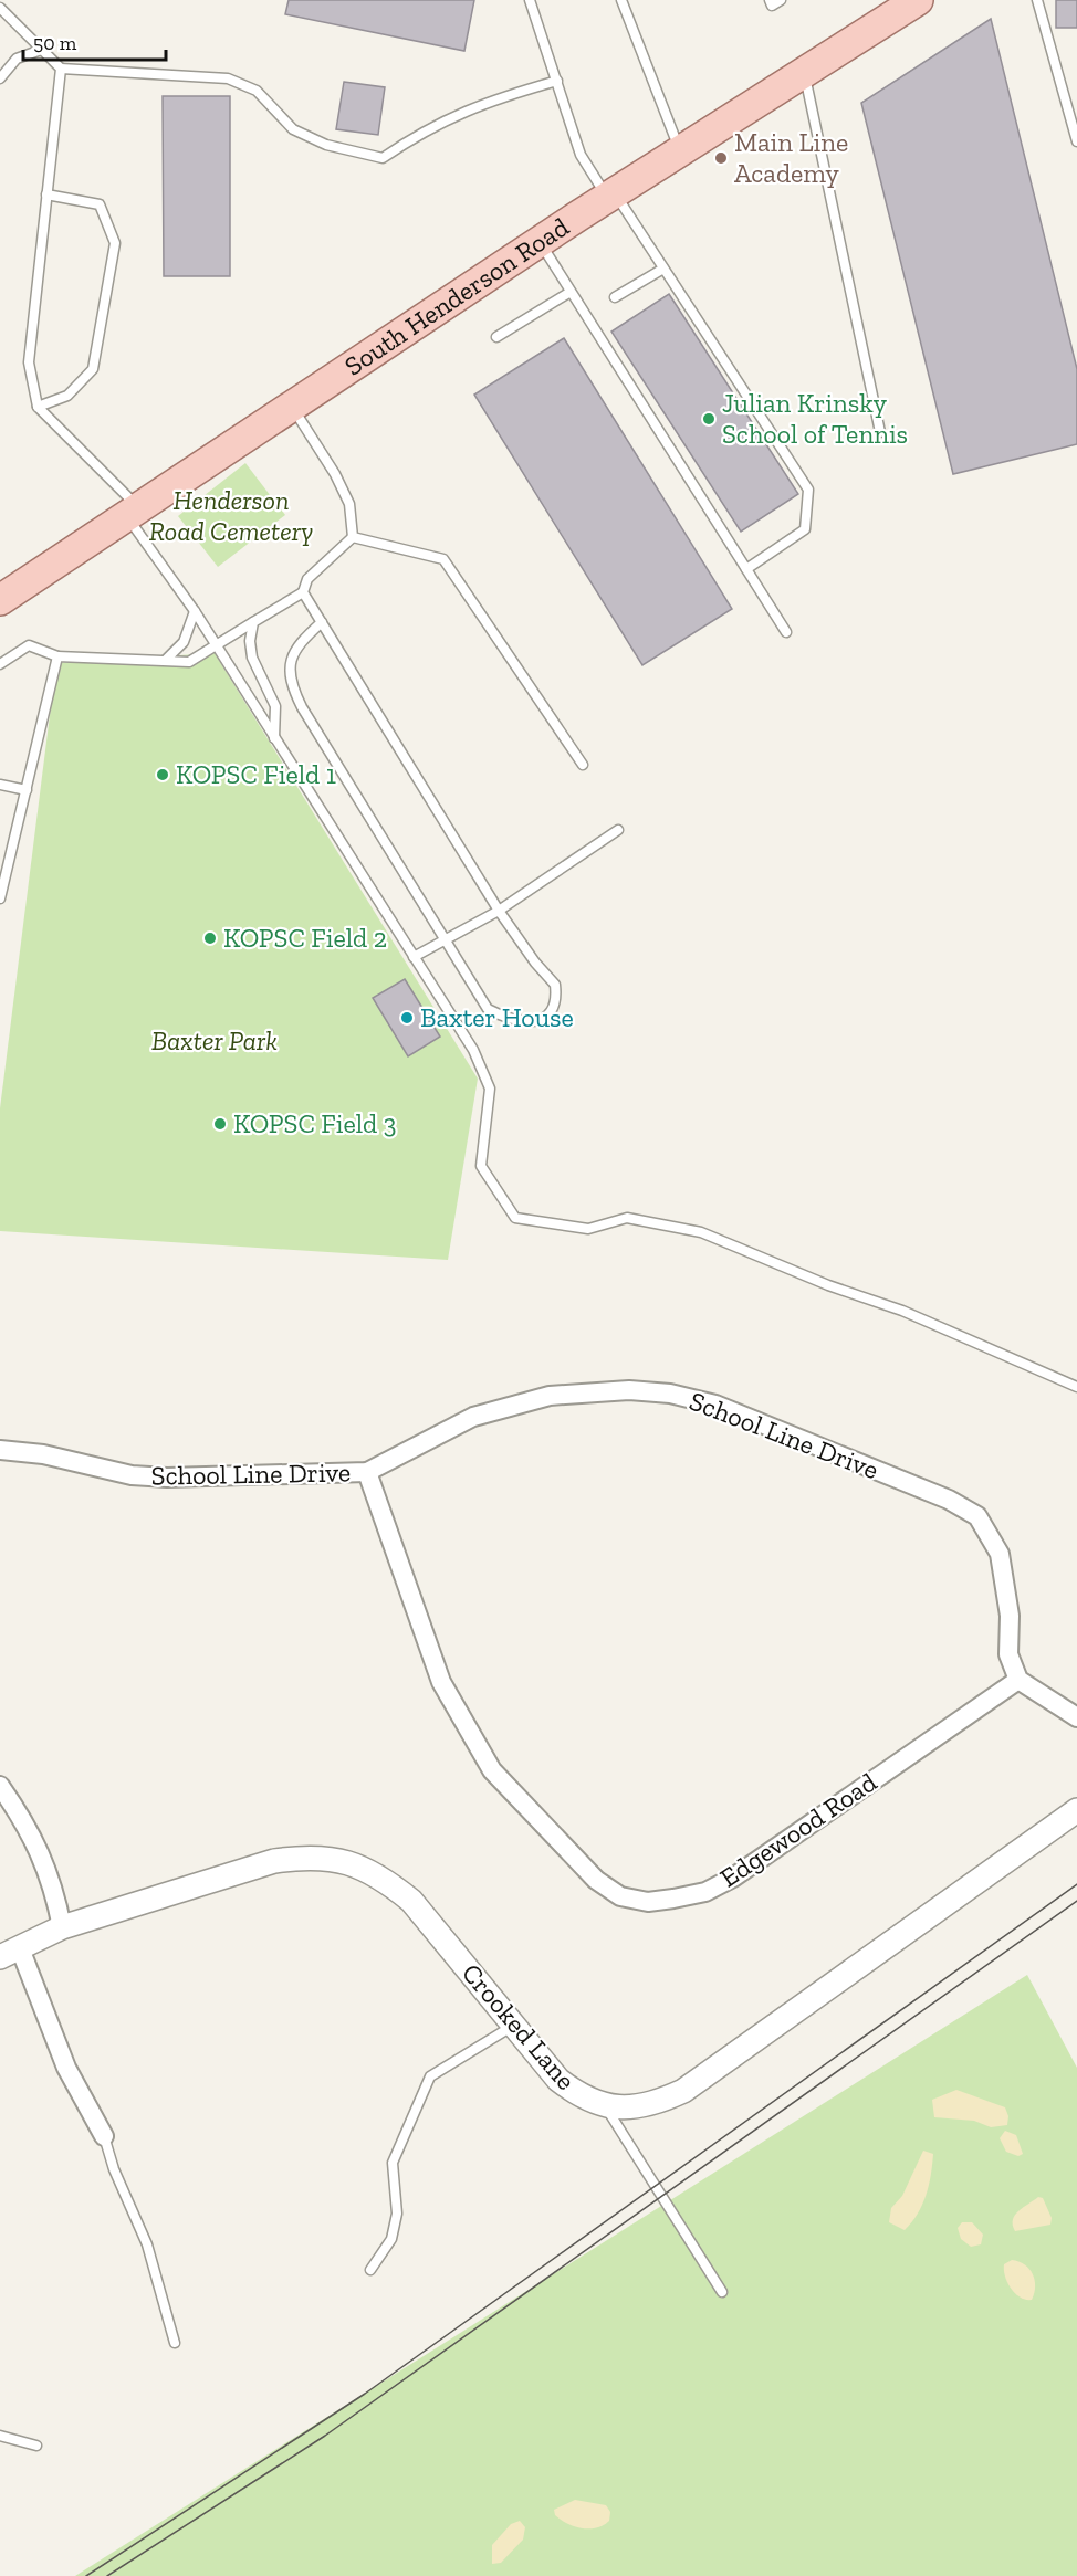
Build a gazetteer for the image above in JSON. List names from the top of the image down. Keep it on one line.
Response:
{"streets":{"main road":["South Henderson Road"],"street":["School Line Drive","Edgewood Road","Crooked Lane"]},"crossings":[["School Line Drive","Edgewood Road"]],"parks":["Henderson Road Cemetery","Baxter Park"],"places":["Main Line Academy","Julian Krinsky School of Tennis","KOPSC Field 1","KOPSC Field 2","Baxter House","KOPSC Field 3"],"scale_bar":"50 m"}
